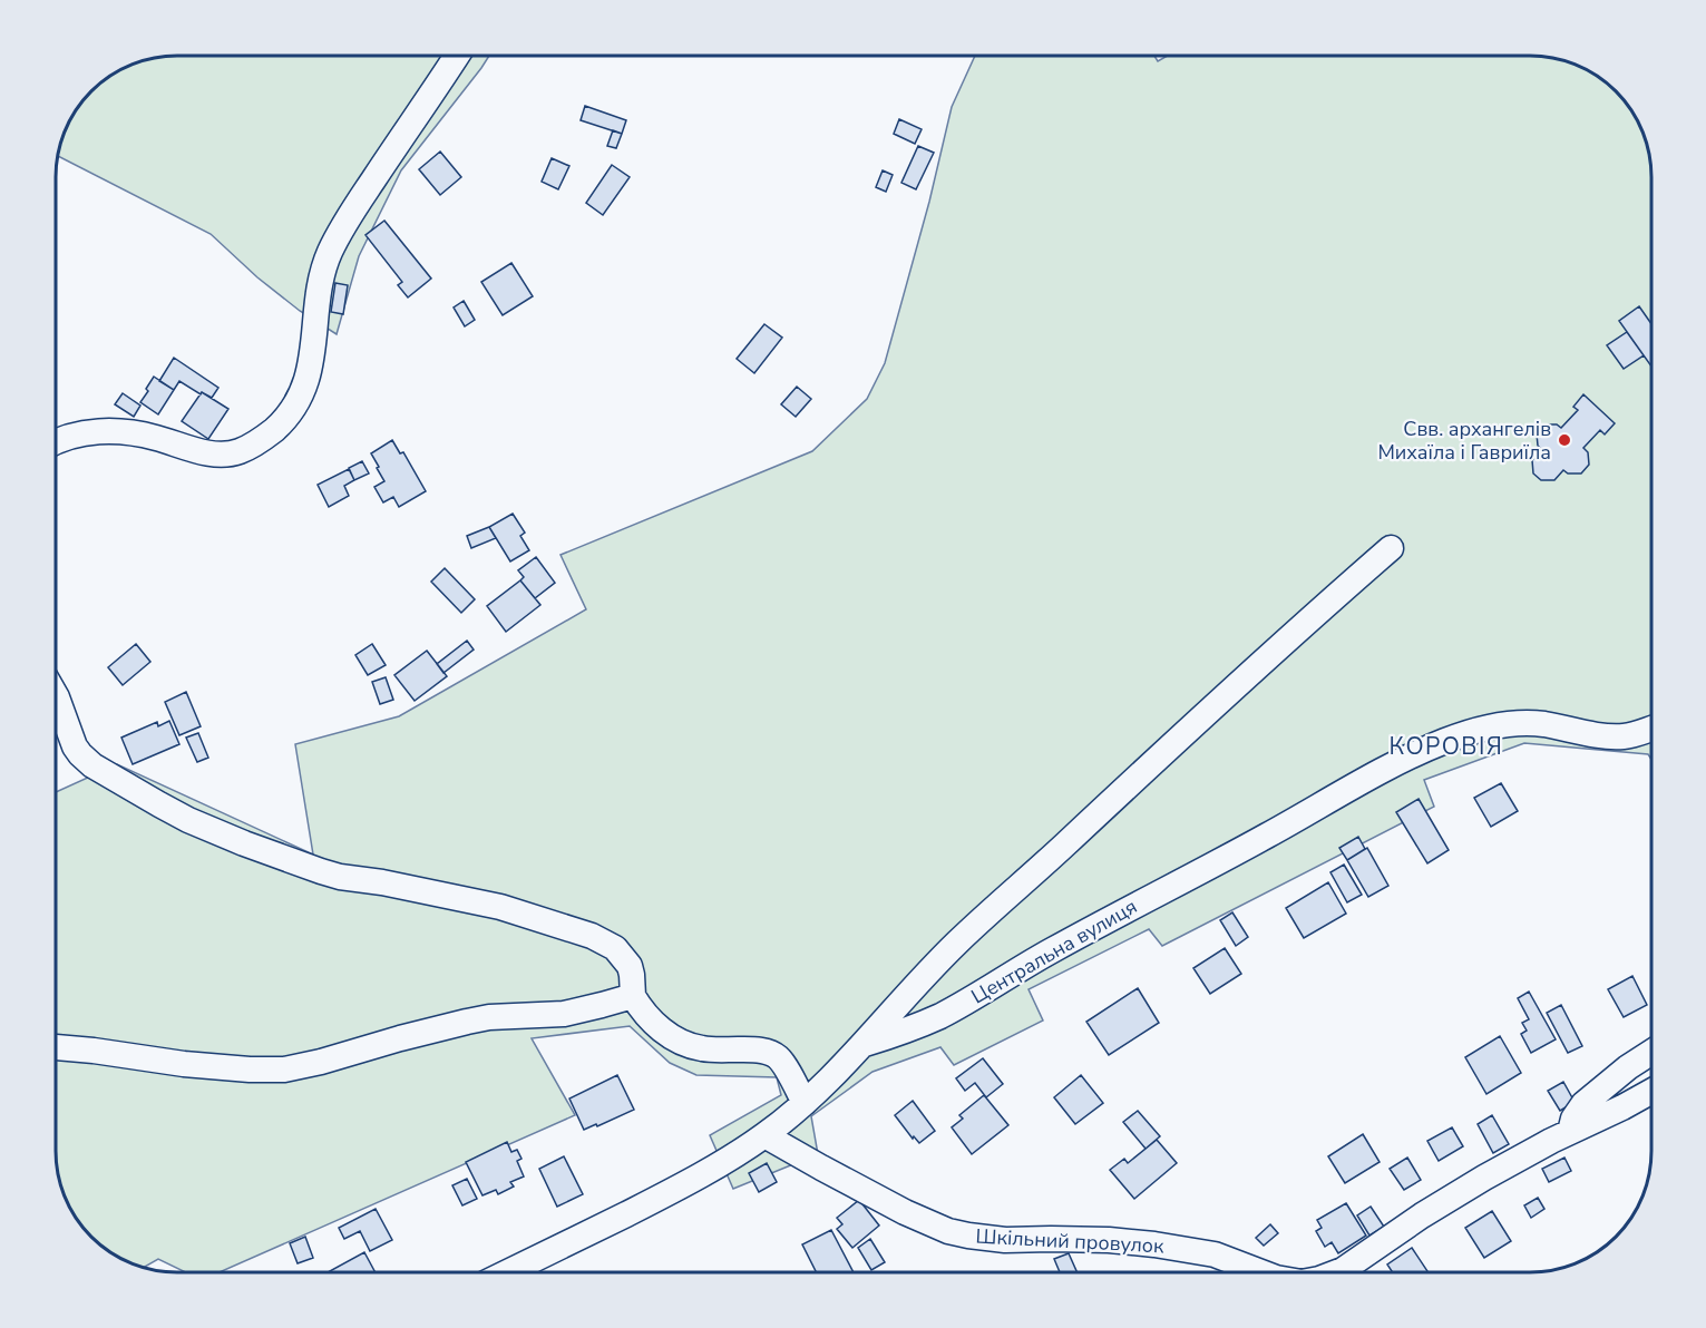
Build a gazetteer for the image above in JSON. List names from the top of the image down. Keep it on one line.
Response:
{"streets":{"street":["Центральна вулиця","Шкільний провулок"]},"crossings":[["Центральна вулиця","Шкільний провулок"]],"districts":["КОРОВІЯ"],"places":["Свв. архангелів Михаїла і Гавриїла"]}
